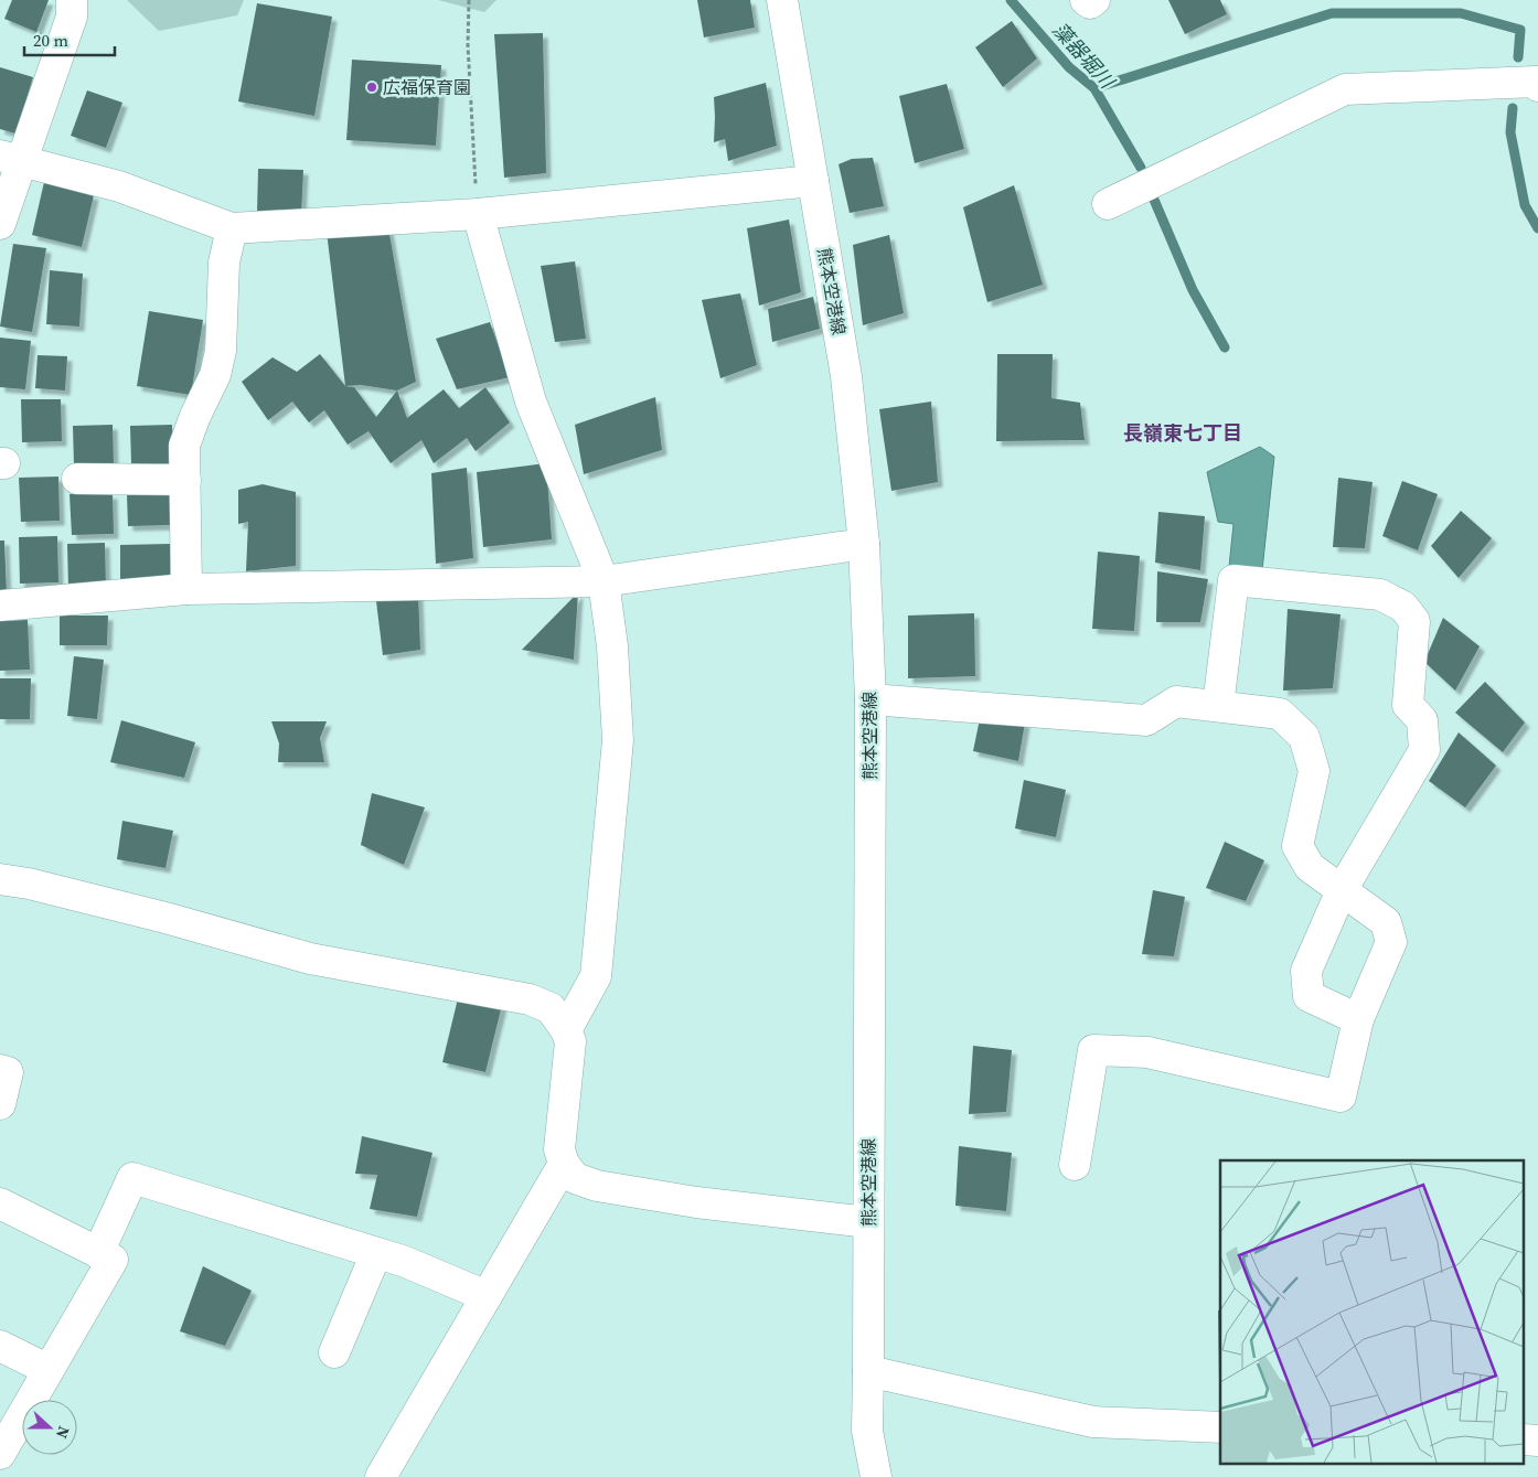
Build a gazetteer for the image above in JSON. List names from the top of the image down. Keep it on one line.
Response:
{"streets":{"street":["熊本空港線"]},"districts":["長嶺東七丁目"],"water":["藻器堀川"],"places":["広福保育園"],"scale_bar":"20 m","north":"right"}
